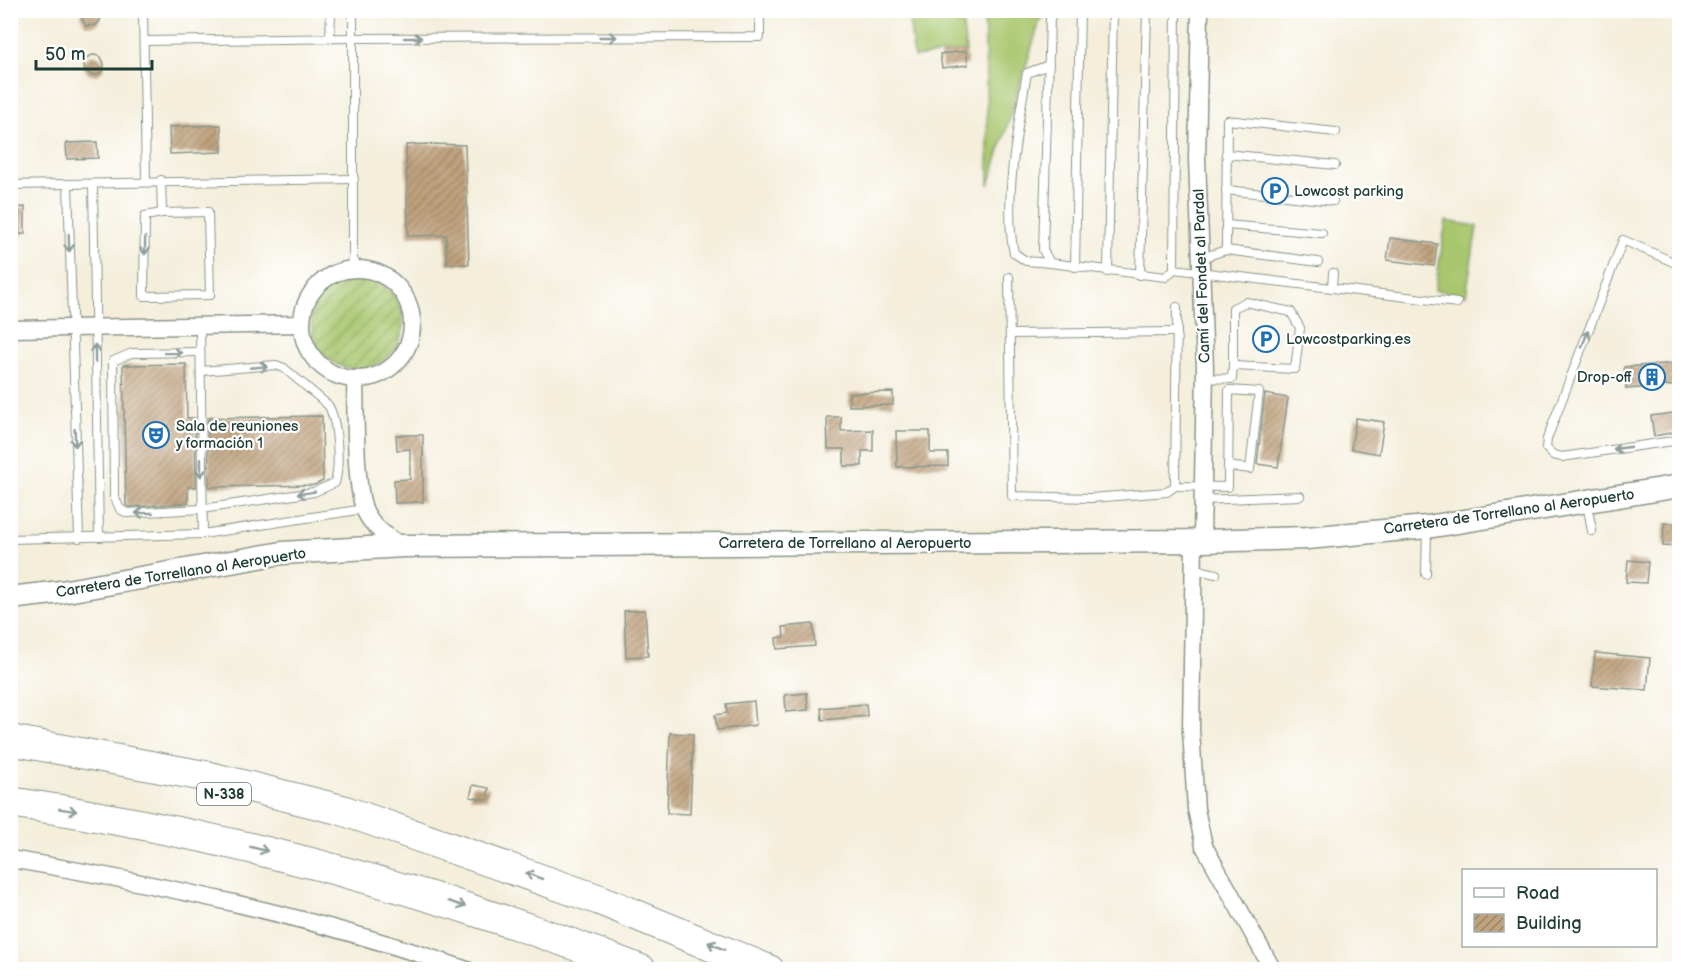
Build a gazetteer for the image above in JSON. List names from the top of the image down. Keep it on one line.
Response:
{"streets":{"highway":["N-338"],"street":["Camí del Fondet al Pardal","Carretera de Torrellano al Aeropuerto"]},"crossings":[["Camí del Fondet al Pardal","Carretera de Torrellano al Aeropuerto"]],"places":{"parking":["Lowcost parking","Lowcostparking.es"],"building":["Drop-off"],"theatre":["Sala de reuniones y formación 1"]},"legend":["Road","Building"],"scale_bar":"50 m"}
